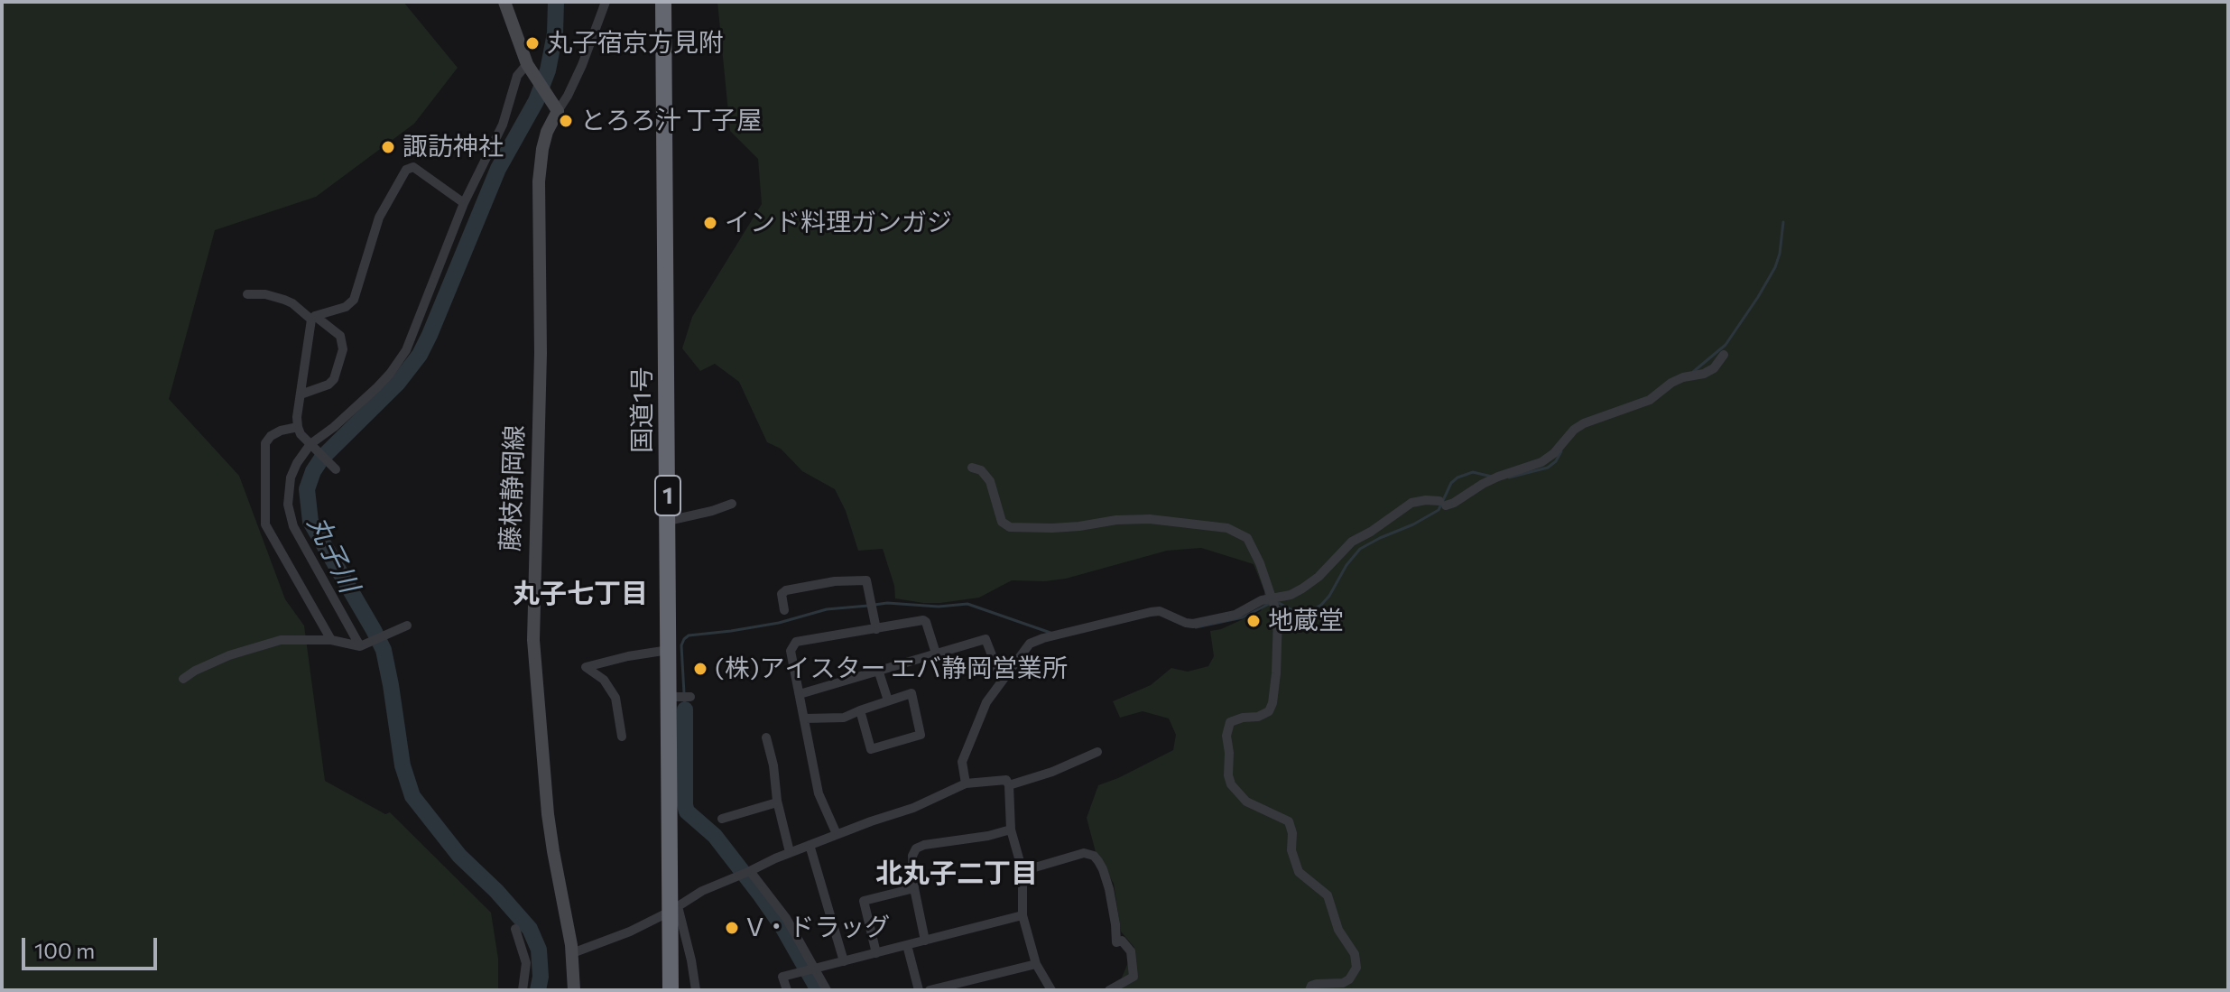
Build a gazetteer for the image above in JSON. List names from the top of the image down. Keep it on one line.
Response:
{"streets":{"highway":["国道1号","1"],"main road":["藤枝静岡線"]},"districts":["丸子七丁目","北丸子二丁目"],"water":["丸子川"],"places":["丸子宿京方見附","とろろ汁 丁子屋","諏訪神社","インド料理ガンガジ","地蔵堂","(株)アイスター エバ静岡営業所","V・ドラッグ"],"scale_bar":"100 m"}
